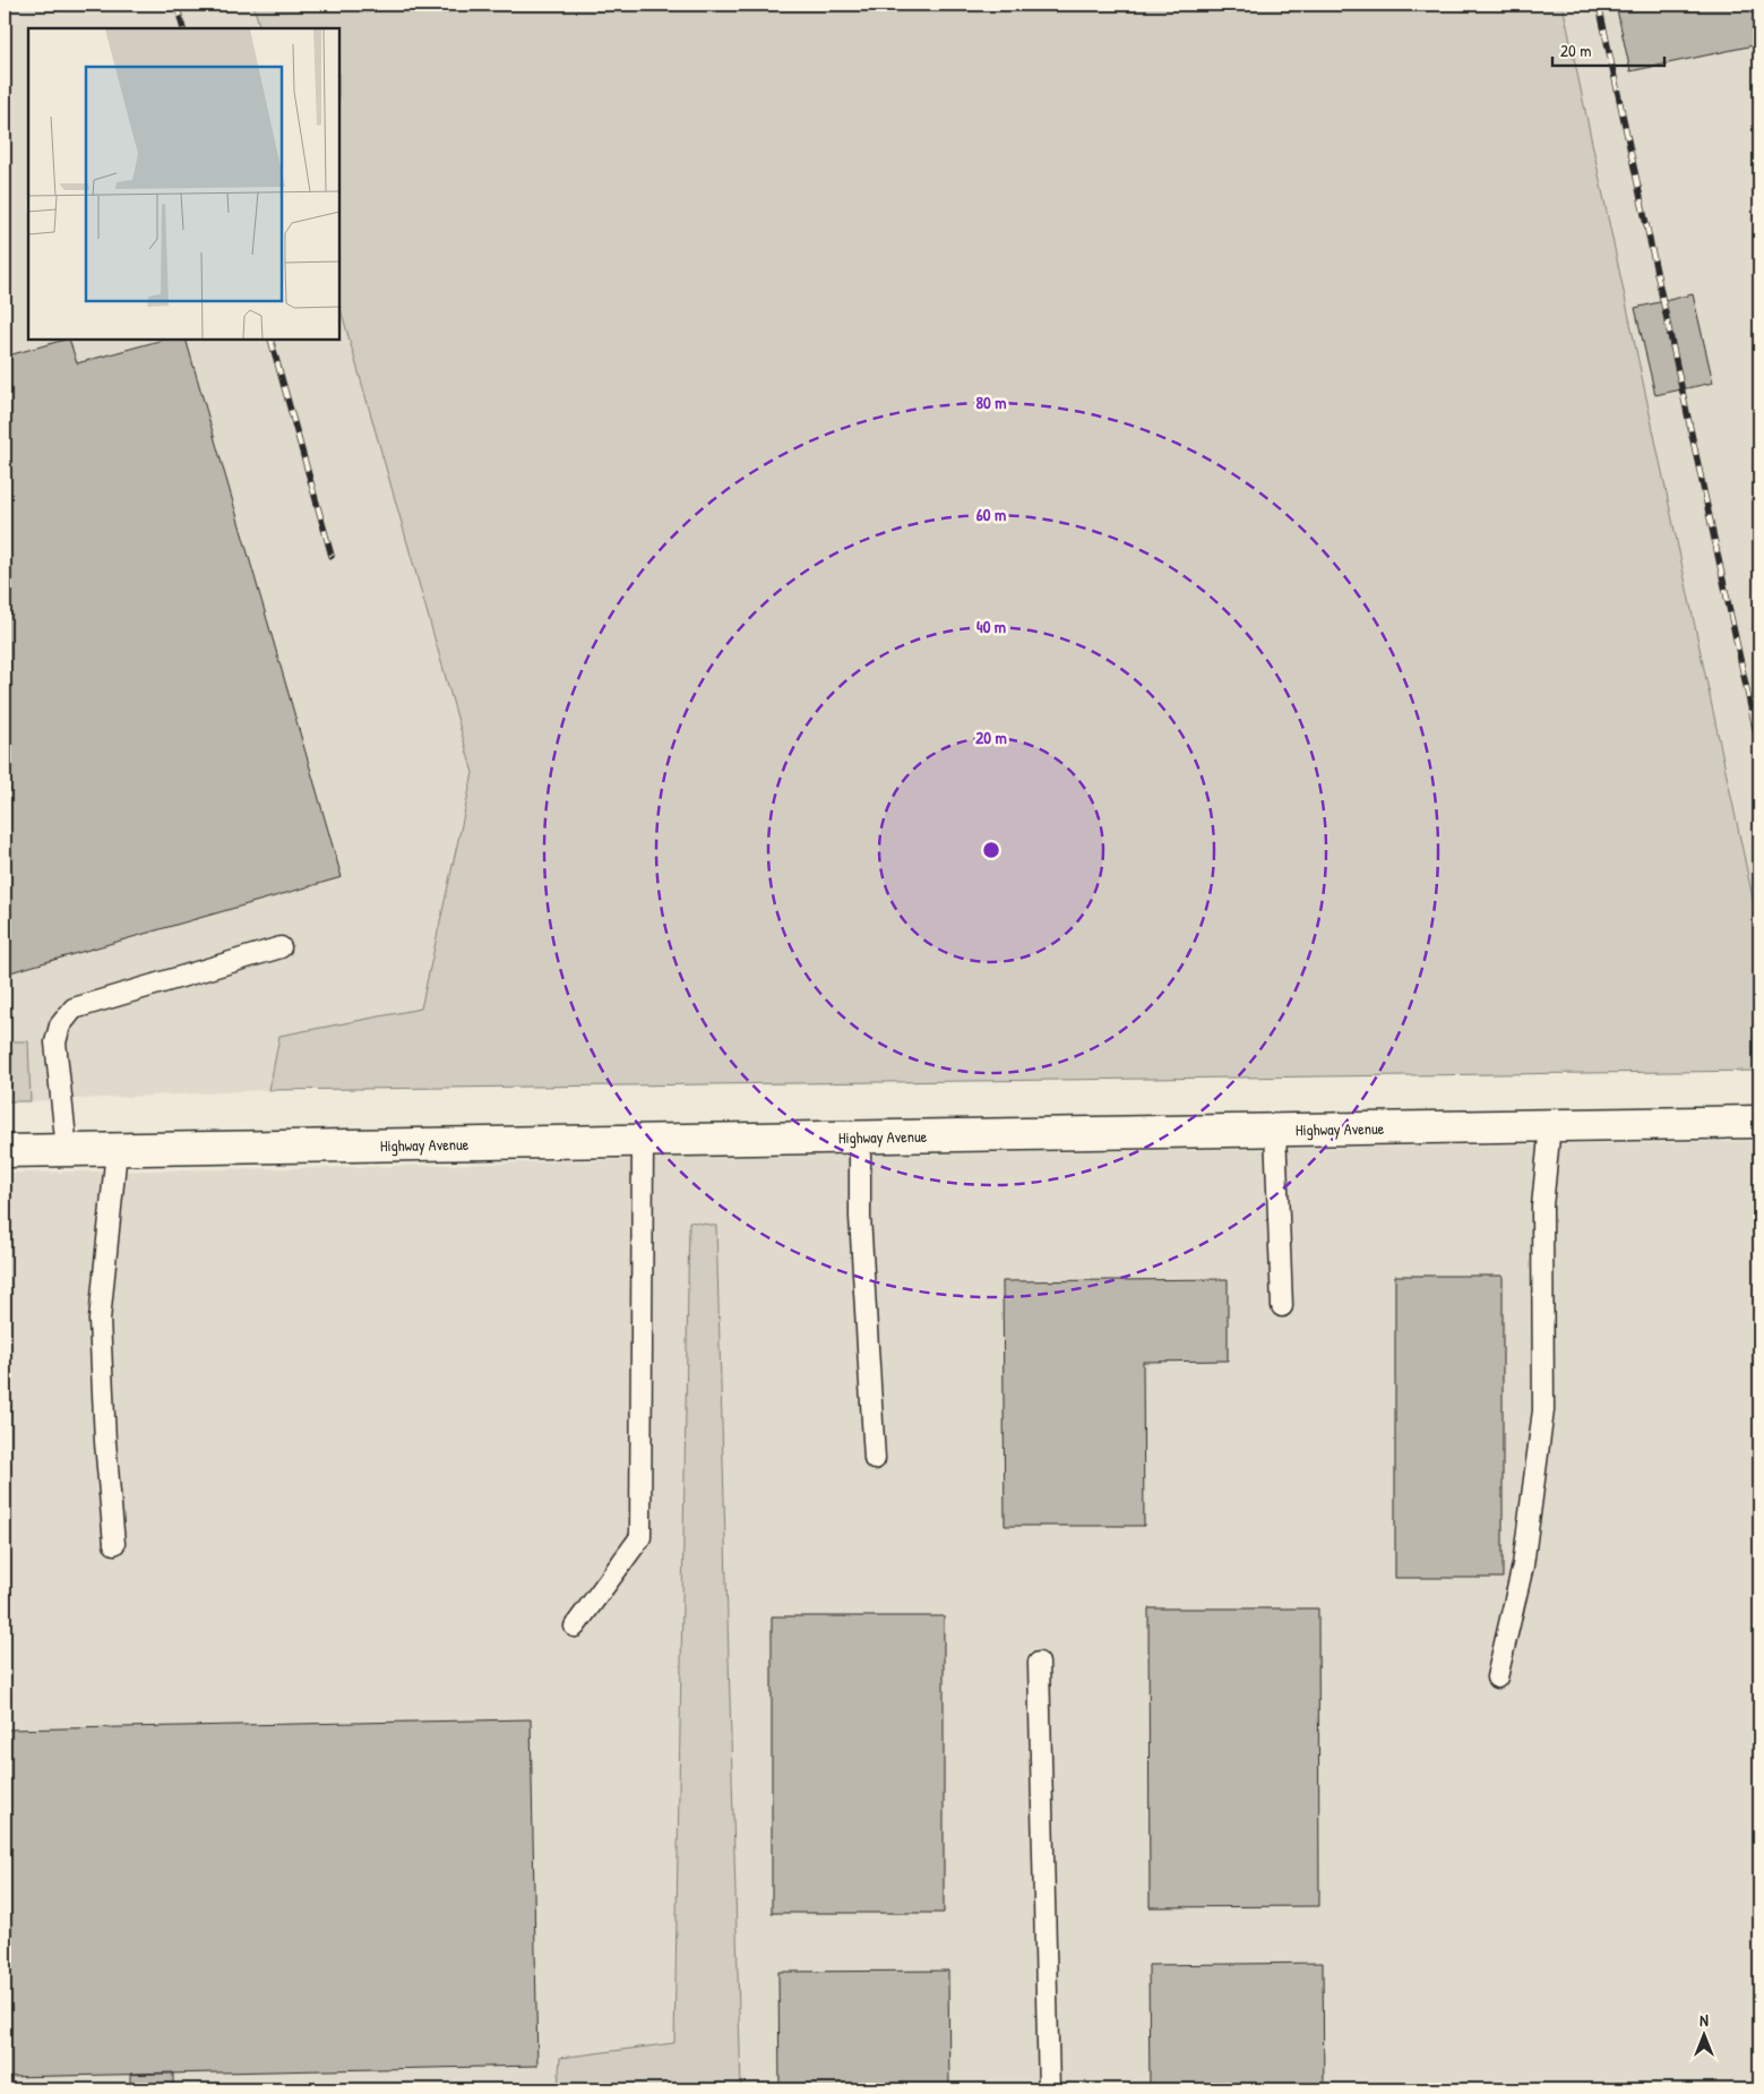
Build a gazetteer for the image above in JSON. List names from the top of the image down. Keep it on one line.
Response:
{"streets":{"street":["Highway Avenue"]},"scale_bar":"20 m","north":"top","rings":["80 m","60 m","40 m","20 m"]}
